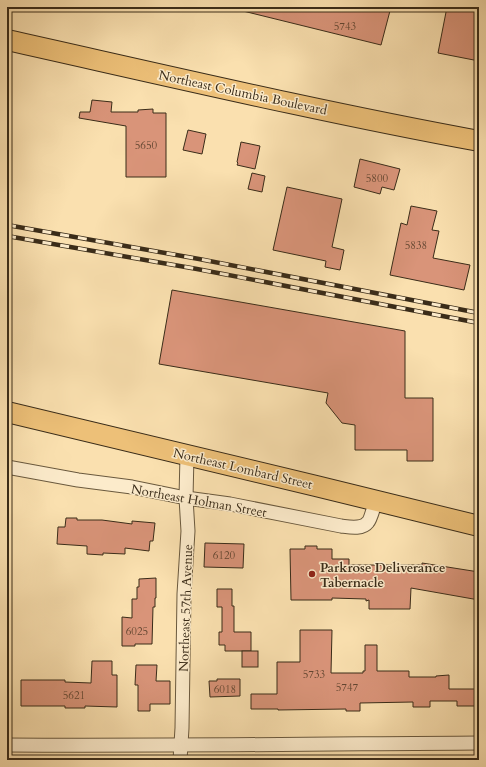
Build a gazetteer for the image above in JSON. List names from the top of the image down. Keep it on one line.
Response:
{"streets":{"main road":["Northeast Columbia Boulevard","Northeast Lombard Street"],"street":["Northeast Holman Street","Northeast 57th Avenue"]},"crossings":[["Northeast Lombard Street","Northeast Holman Street"],["Northeast Lombard Street","Northeast 57th Avenue"],["Northeast Holman Street","Northeast 57th Avenue"]],"places":["Parkrose Deliverance Tabernacle"],"house_numbers":["5743","5650","5800","5838","6120","6025","5733","5747","6018","5621"]}
